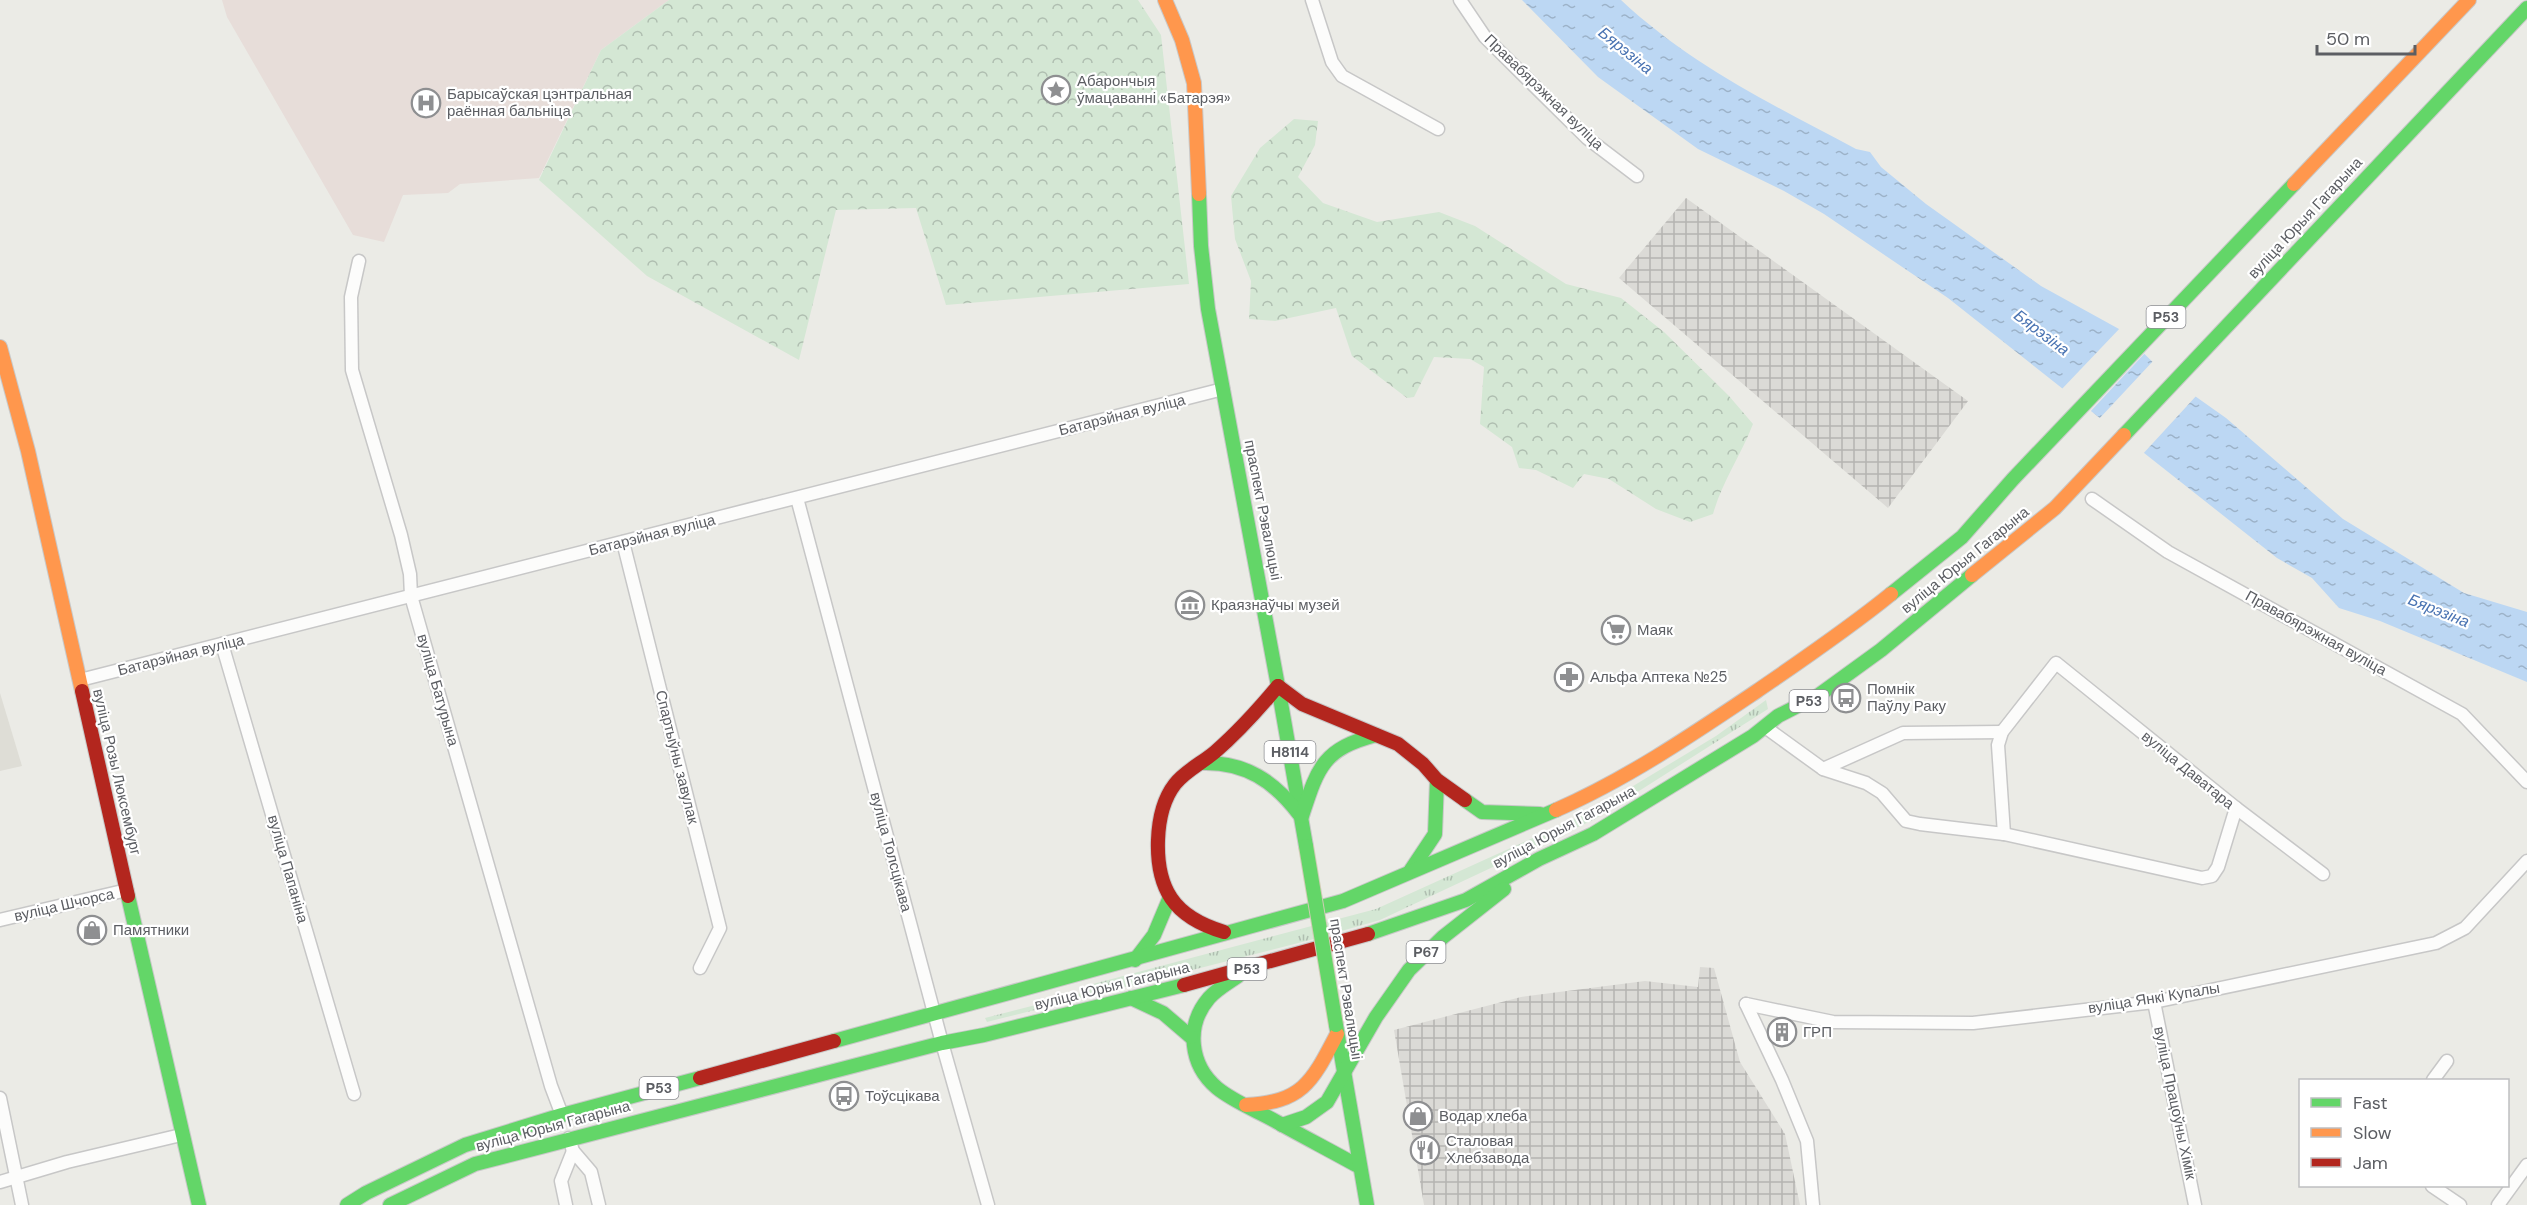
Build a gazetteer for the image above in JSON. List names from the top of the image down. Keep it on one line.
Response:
{"streets":{"main road":["вуліца Юрыя Гагарына","Р53","праспект Рэвалюцыі","Н8114","вуліца Розы Люксембург","Р67"],"street":["Правабярэжная вуліца","Батарэйная вуліца","вуліца Батурына","Спартыўны завулак","вуліца Даватара","вуліца Толсцікава","вуліца Папаніна","вуліца Шчорса","вуліца Янкі Купалы","вуліца Працоўны Хімік"]},"crossings":[["вуліца Юрыя Гагарына","вуліца Батурына"],["вуліца Юрыя Гагарына","вуліца Толсцікава"],["вуліца Юрыя Гагарына","Р67"],["Батарэйная вуліца","праспект Рэвалюцыі"],["Батарэйная вуліца","вуліца Батурына"],["Батарэйная вуліца","Спартыўны завулак"],["Батарэйная вуліца","вуліца Розы Люксембург"],["Батарэйная вуліца","вуліца Толсцікава"],["Батарэйная вуліца","вуліца Папаніна"],["праспект Рэвалюцыі","Р67"],["вуліца Розы Люксембург","вуліца Шчорса"],["вуліца Янкі Купалы","вуліца Працоўны Хімік"]],"water":["Бярэзіна"],"places":{"place":["Абарончыя ўмацаванні «Батарэя»"],"hospital":["Барысаўская цэнтральная раённая бальніца"],"museum":["Краязнаўчы музей"],"supermarket":["Маяк"],"pharmacy":["Альфа Аптека №25"],"bus stop":["Помнік Паўлу Раку","Тоўсцікава"],"shop":["Памятники","Водар хлеба"],"building":["ГРП"],"restaurant":["Сталовая Хлебзавода"]},"legend":["Fast","Slow","Jam"],"scale_bar":"50 m"}
